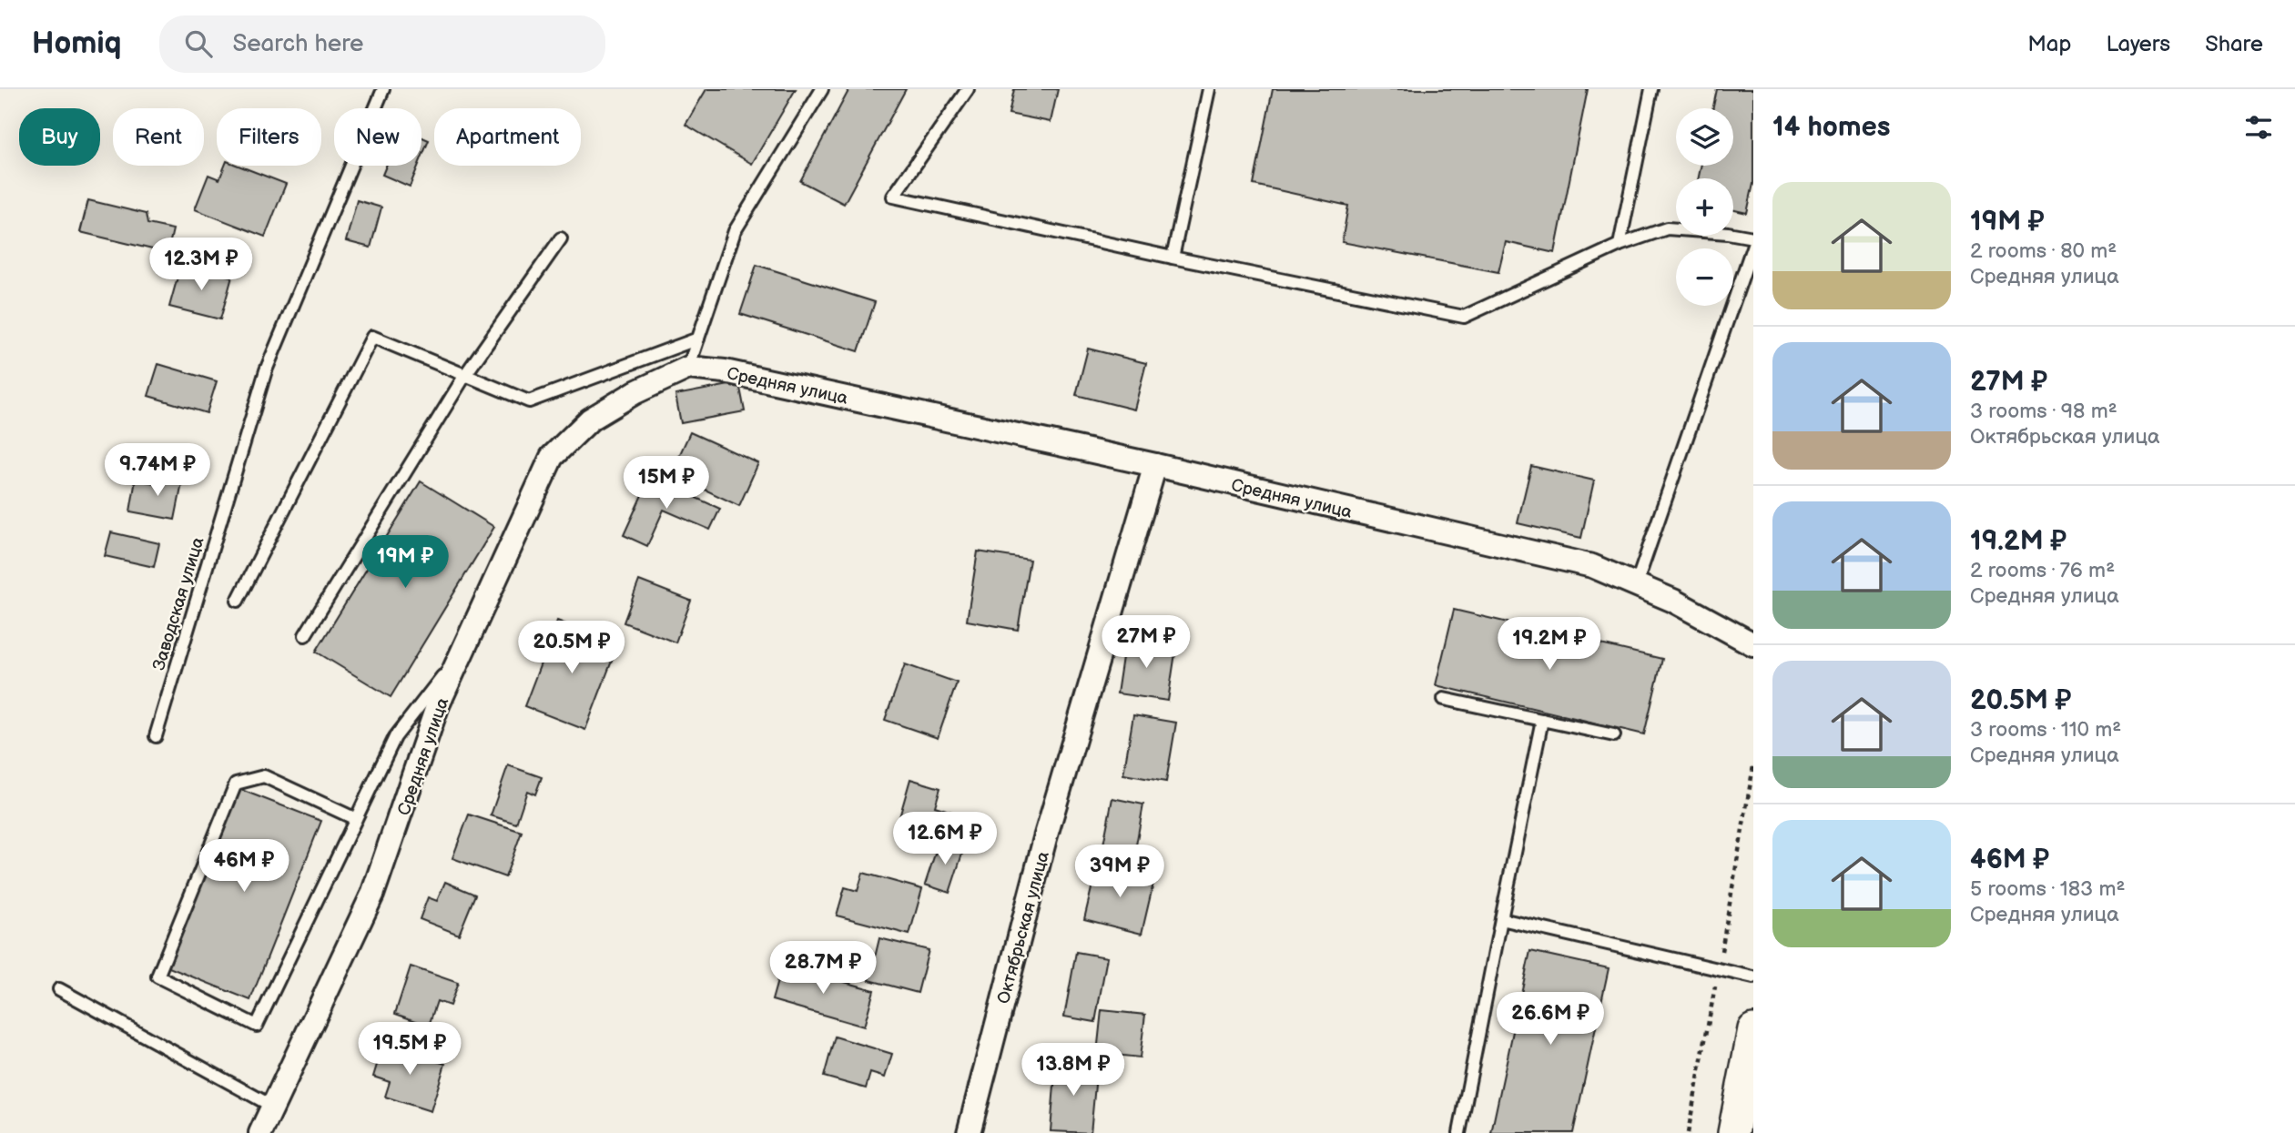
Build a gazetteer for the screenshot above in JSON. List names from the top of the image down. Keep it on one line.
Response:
{"streets":{"street":["Средняя улица","Октябрьская улица"],"lane":["Заводская улица"]},"crossings":[["Средняя улица","Октябрьская улица"]],"page":{"header":"Homiq","search":"Search here","nav":["Map","Layers","Share"],"heading":"14 homes","map_buttons":["+","−"],"chip":["Buy","Rent","Filters","New","Apartment"],"list":[{"name":"19M ₽","note":"2 rooms · 80 m² · Средняя улица"},{"name":"27M ₽","note":"3 rooms · 98 m² · Октябрьская улица"},{"name":"19.2M ₽","note":"2 rooms · 76 m² · Средняя улица"},{"name":"20.5M ₽","note":"3 rooms · 110 m² · Средняя улица"},{"name":"46M ₽","note":"5 rooms · 183 m² · Средняя улица"}],"price":["12.3M ₽","9.74M ₽","15M ₽","19M ₽","27M ₽","19.2M ₽","20.5M ₽","12.6M ₽","46M ₽","39M ₽","28.7M ₽","26.6M ₽","19.5M ₽","13.8M ₽"]}}
